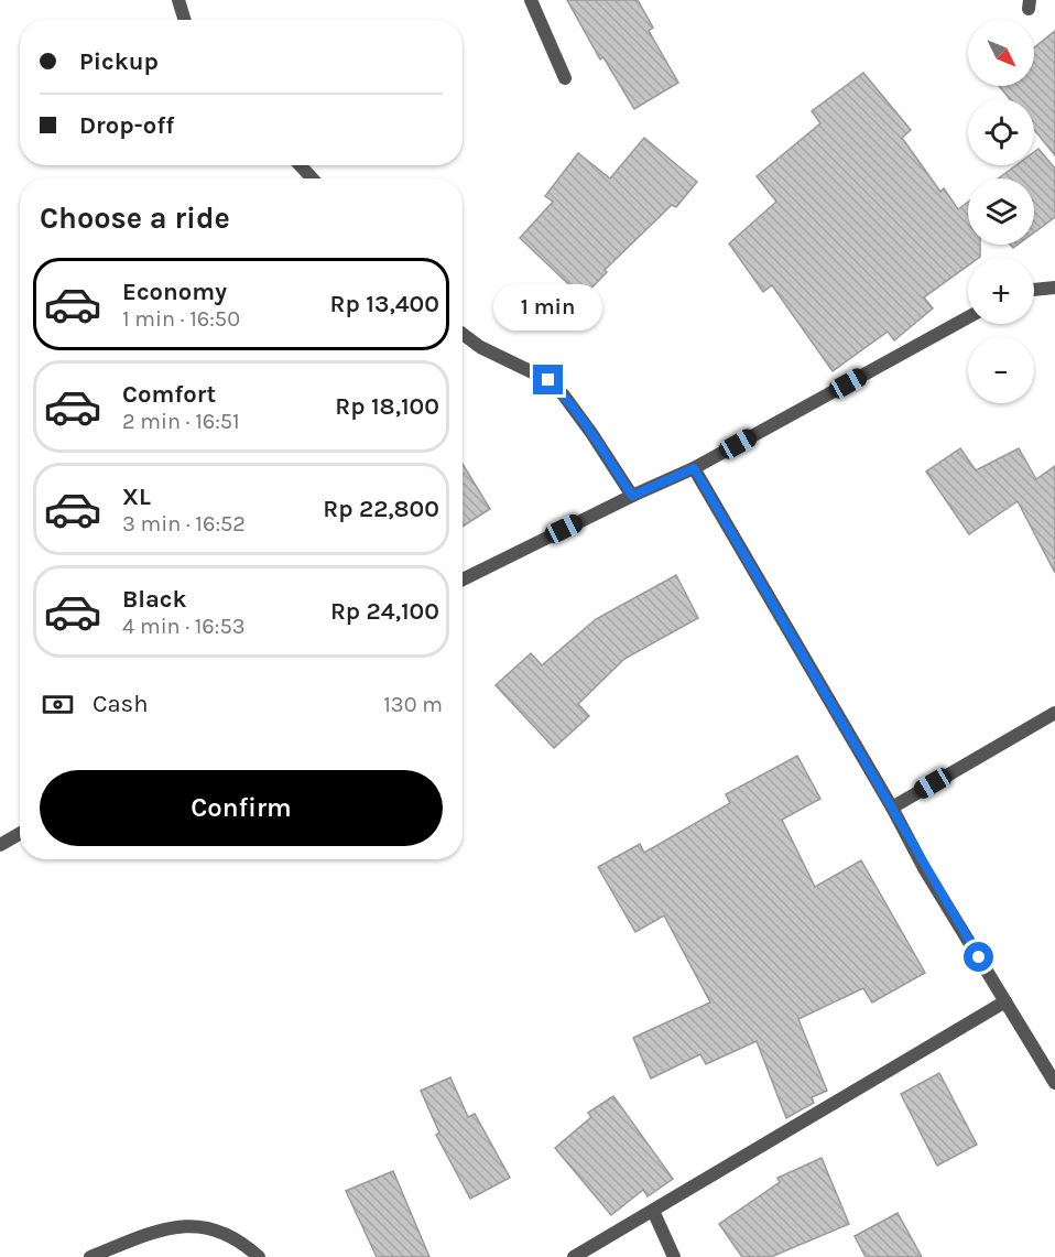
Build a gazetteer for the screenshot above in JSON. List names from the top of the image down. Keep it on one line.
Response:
{"north":"bottom right","page":{"map_buttons":["+","−"],"banner":["Pickup","Drop-off"],"heading":"Choose a ride","list":[{"name":"Economy","note":"1 min · 16:50","value":"Rp 13,400"},{"name":"Comfort","note":"2 min · 16:51","value":"Rp 18,100"},{"name":"XL","note":"3 min · 16:52","value":"Rp 22,800"},{"name":"Black","note":"4 min · 16:53","value":"Rp 24,100"}],"bubble":"1 min","pay":["Cash","130 m"],"buttons":"Confirm"}}
